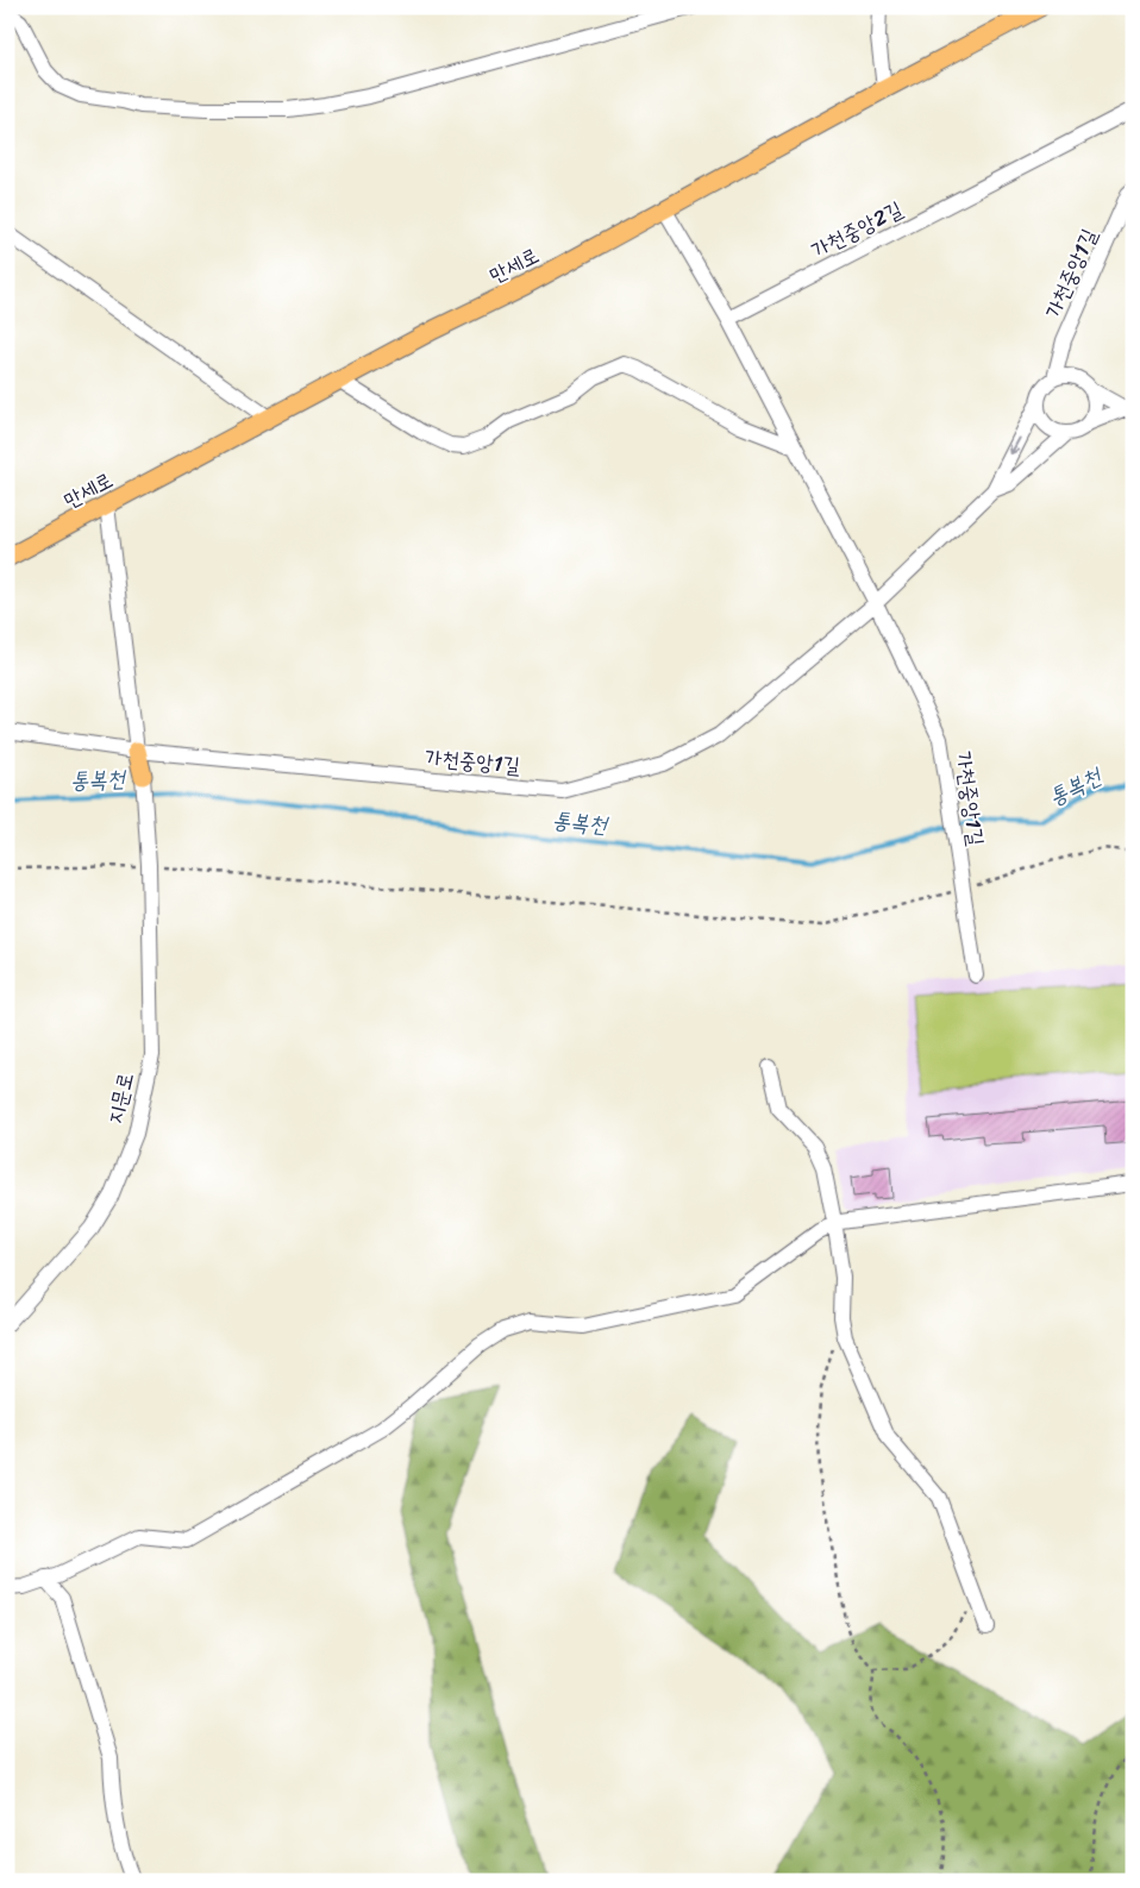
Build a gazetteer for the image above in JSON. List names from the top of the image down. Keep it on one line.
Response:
{"streets":{"main road":["만세로"],"street":["가천중앙2길","가천중앙1길","지문로"]},"water":["통복천"]}
